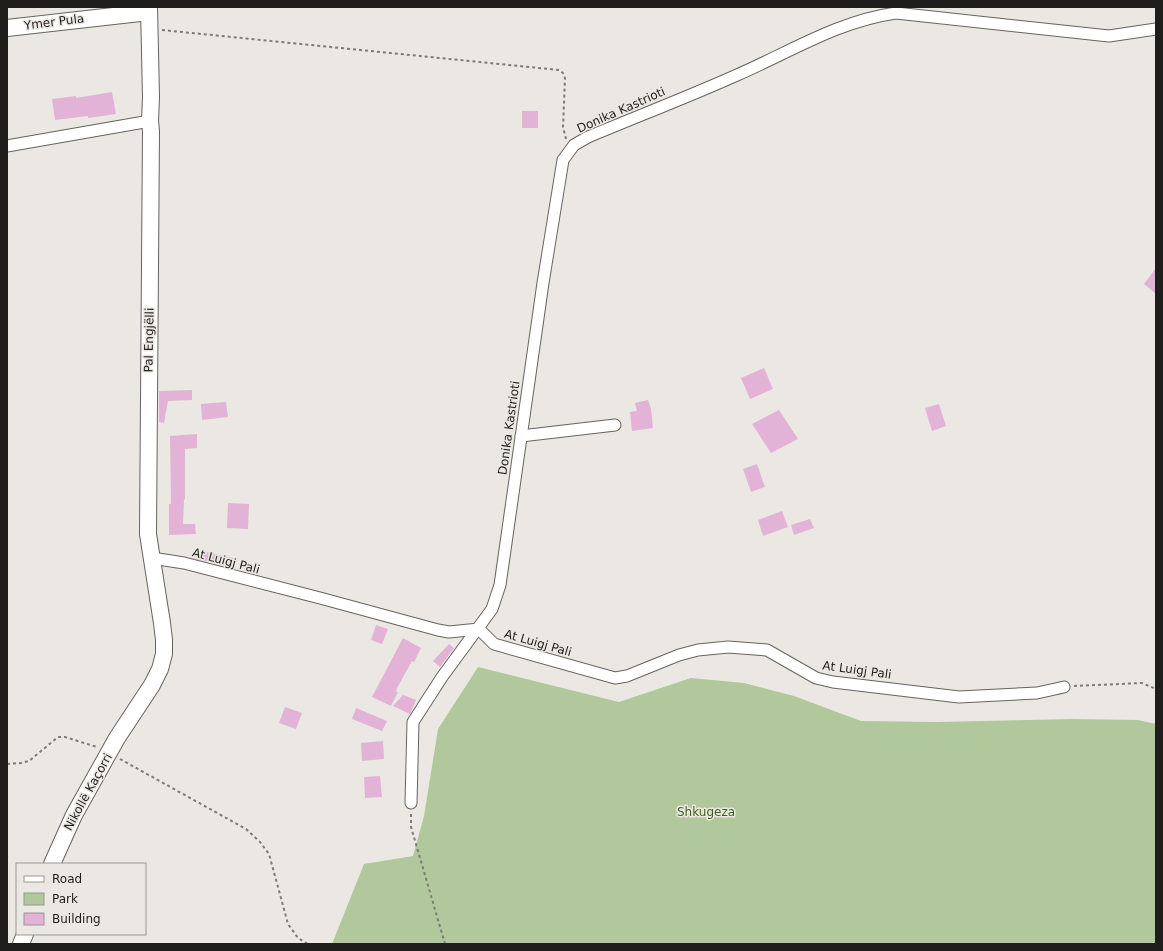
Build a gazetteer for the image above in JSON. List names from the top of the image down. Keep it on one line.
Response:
{"streets":{"main road":["Ymer Pula","Pal Engjëlli","Nikollë Kaçorri"],"street":["Donika Kastrioti","At Luigj Pali"]},"crossings":[["Ymer Pula","Pal Engjëlli"],["Donika Kastrioti","At Luigj Pali"],["Pal Engjëlli","At Luigj Pali"],["Pal Engjëlli","Nikollë Kaçorri"]],"parks":["Shkugeza"],"legend":["Road","Park","Building"]}
